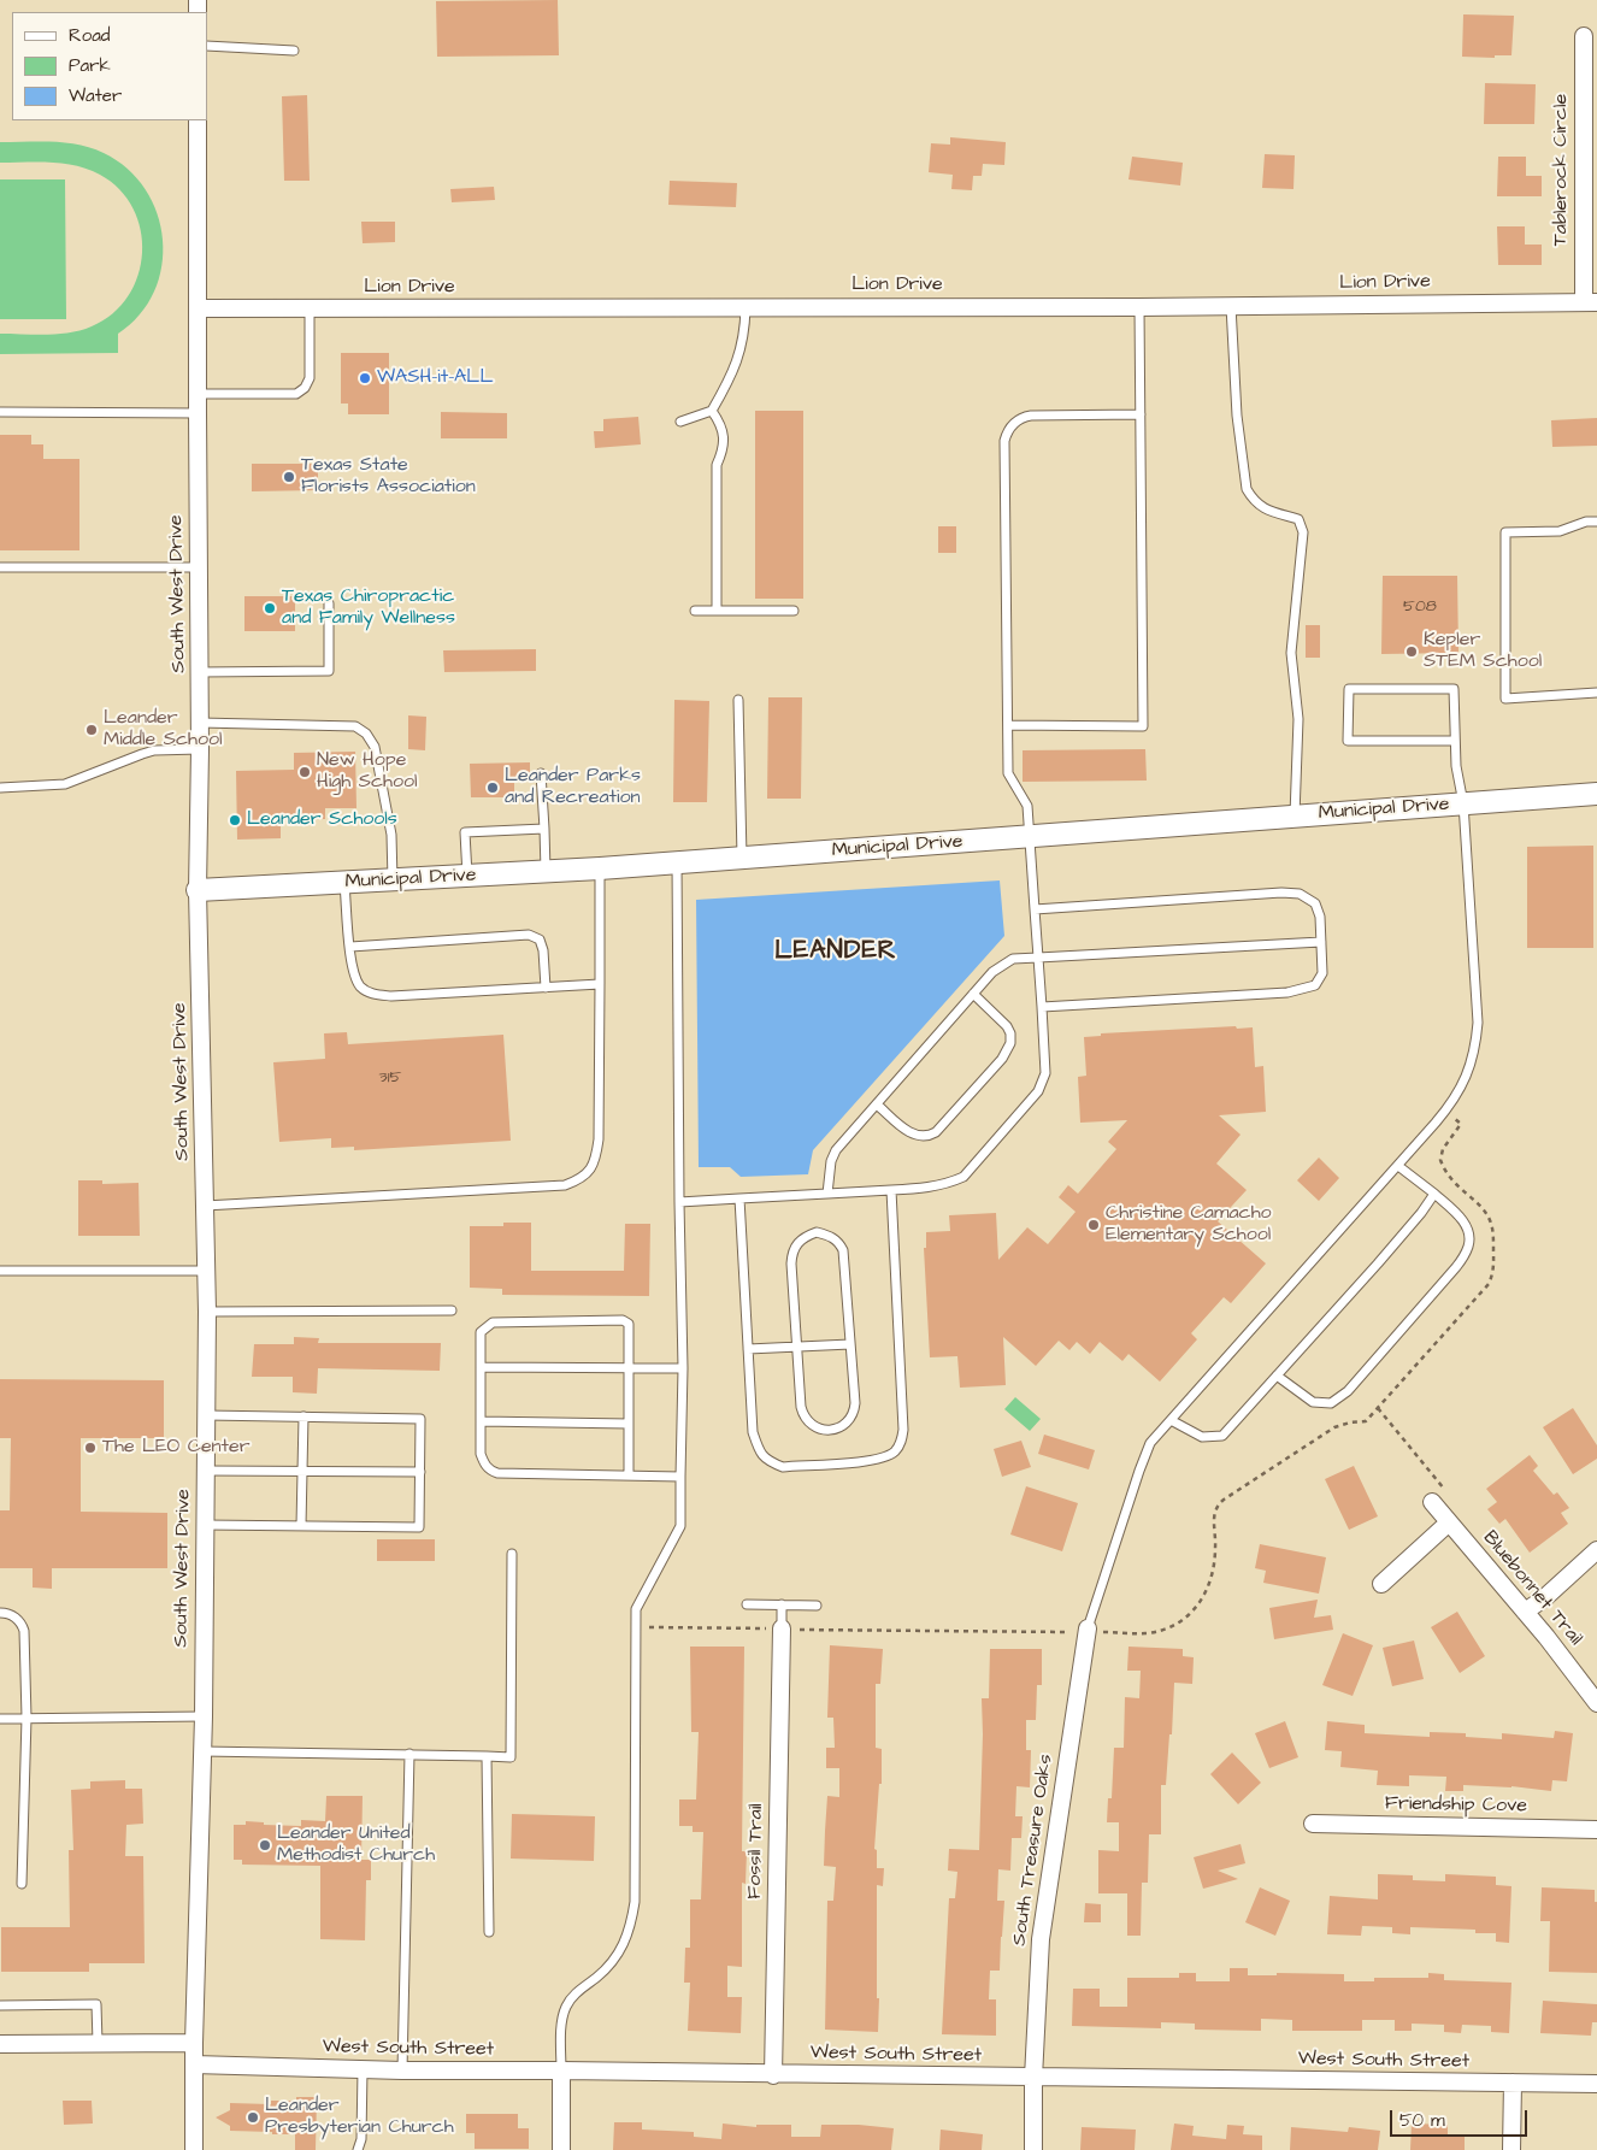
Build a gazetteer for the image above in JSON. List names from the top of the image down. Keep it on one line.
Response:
{"streets":{"street":["Tablerock Circle","Lion Drive","South West Drive","Municipal Drive","Bluebonnet Trail","Friendship Cove","South Treasure Oaks","Fossil Trail","West South Street"]},"crossings":[["Tablerock Circle","Lion Drive"],["Lion Drive","South West Drive"],["South West Drive","Municipal Drive"],["South West Drive","West South Street"],["South Treasure Oaks","West South Street"],["Fossil Trail","West South Street"]],"districts":["LEANDER"],"places":["WASH-it-ALL","Texas State Florists Association","Texas Chiropractic and Family Wellness","Kepler STEM School","Leander Middle School","New Hope High School","Leander Parks and Recreation","Leander Schools","Christine Camacho Elementary School","The LEO Center","Leander United Methodist Church","Leander Presbyterian Church"],"house_numbers":["508","315"],"legend":["Road","Park","Water"],"scale_bar":"50 m"}
